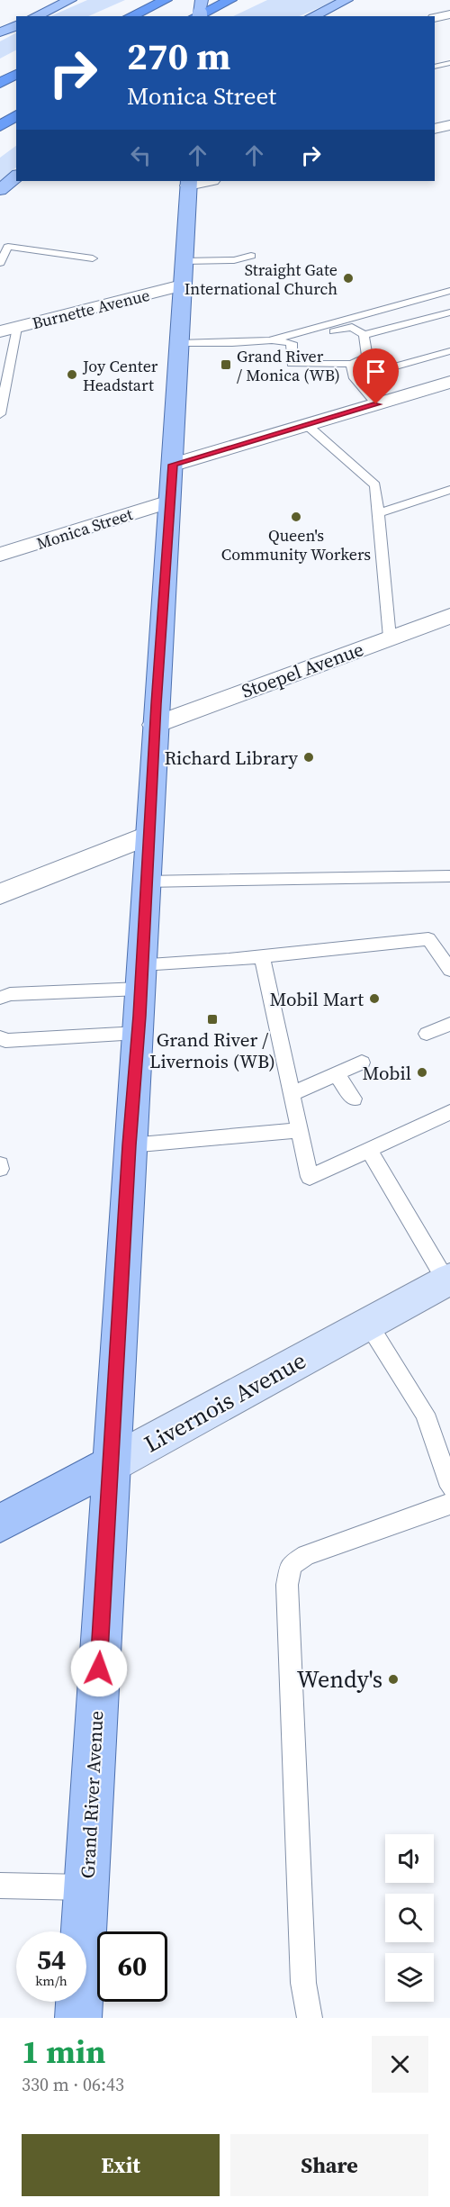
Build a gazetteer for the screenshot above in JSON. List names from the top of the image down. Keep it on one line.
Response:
{"streets":{"main road":["Livernois Avenue","Grand River Avenue"],"street":["Burnette Avenue","Monica Street","Stoepel Avenue"]},"crossings":[["Burnette Avenue","Grand River Avenue"],["Monica Street","Grand River Avenue"],["Stoepel Avenue","Grand River Avenue"],["Livernois Avenue","Grand River Avenue"]],"places":{"other":["Straight Gate International Church","Joy Center Headstart","Queen's Community Workers","Richard Library","Mobil Mart","Mobil","Wendy's"],"transit":["Grand River / Monica (WB)","Grand River / Livernois (WB)"]},"page":{"turn":["270 m","Monica Street"],"speed":"54 km/h","limit":"60","heading":["1 min","330 m · 06:43"],"buttons":["Exit","Share"]}}
